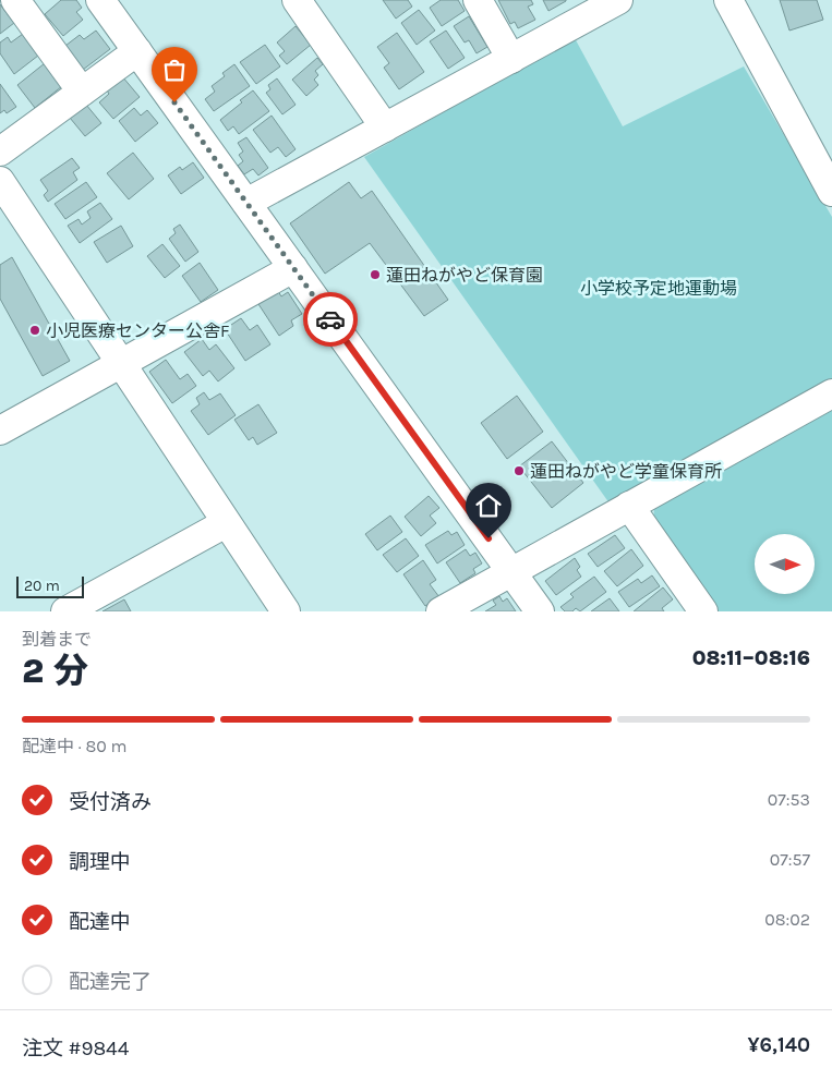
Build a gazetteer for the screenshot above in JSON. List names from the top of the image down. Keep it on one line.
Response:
{"parks":["小学校予定地運動場"],"places":["蓮田ねがやど保育園","小児医療センター公舎F","蓮田ねがやど学童保育所"],"scale_bar":"20 m","north":"right","page":{"scale":"20 m","heading":["2 分","到着まで","08:11–08:16"],"panel":["注文 #9844","¥6,140"],"bar":"配達中 · 80 m","list":[["受付済み","07:53"],["調理中","07:57"],["配達中","08:02"],"配達完了"]}}
